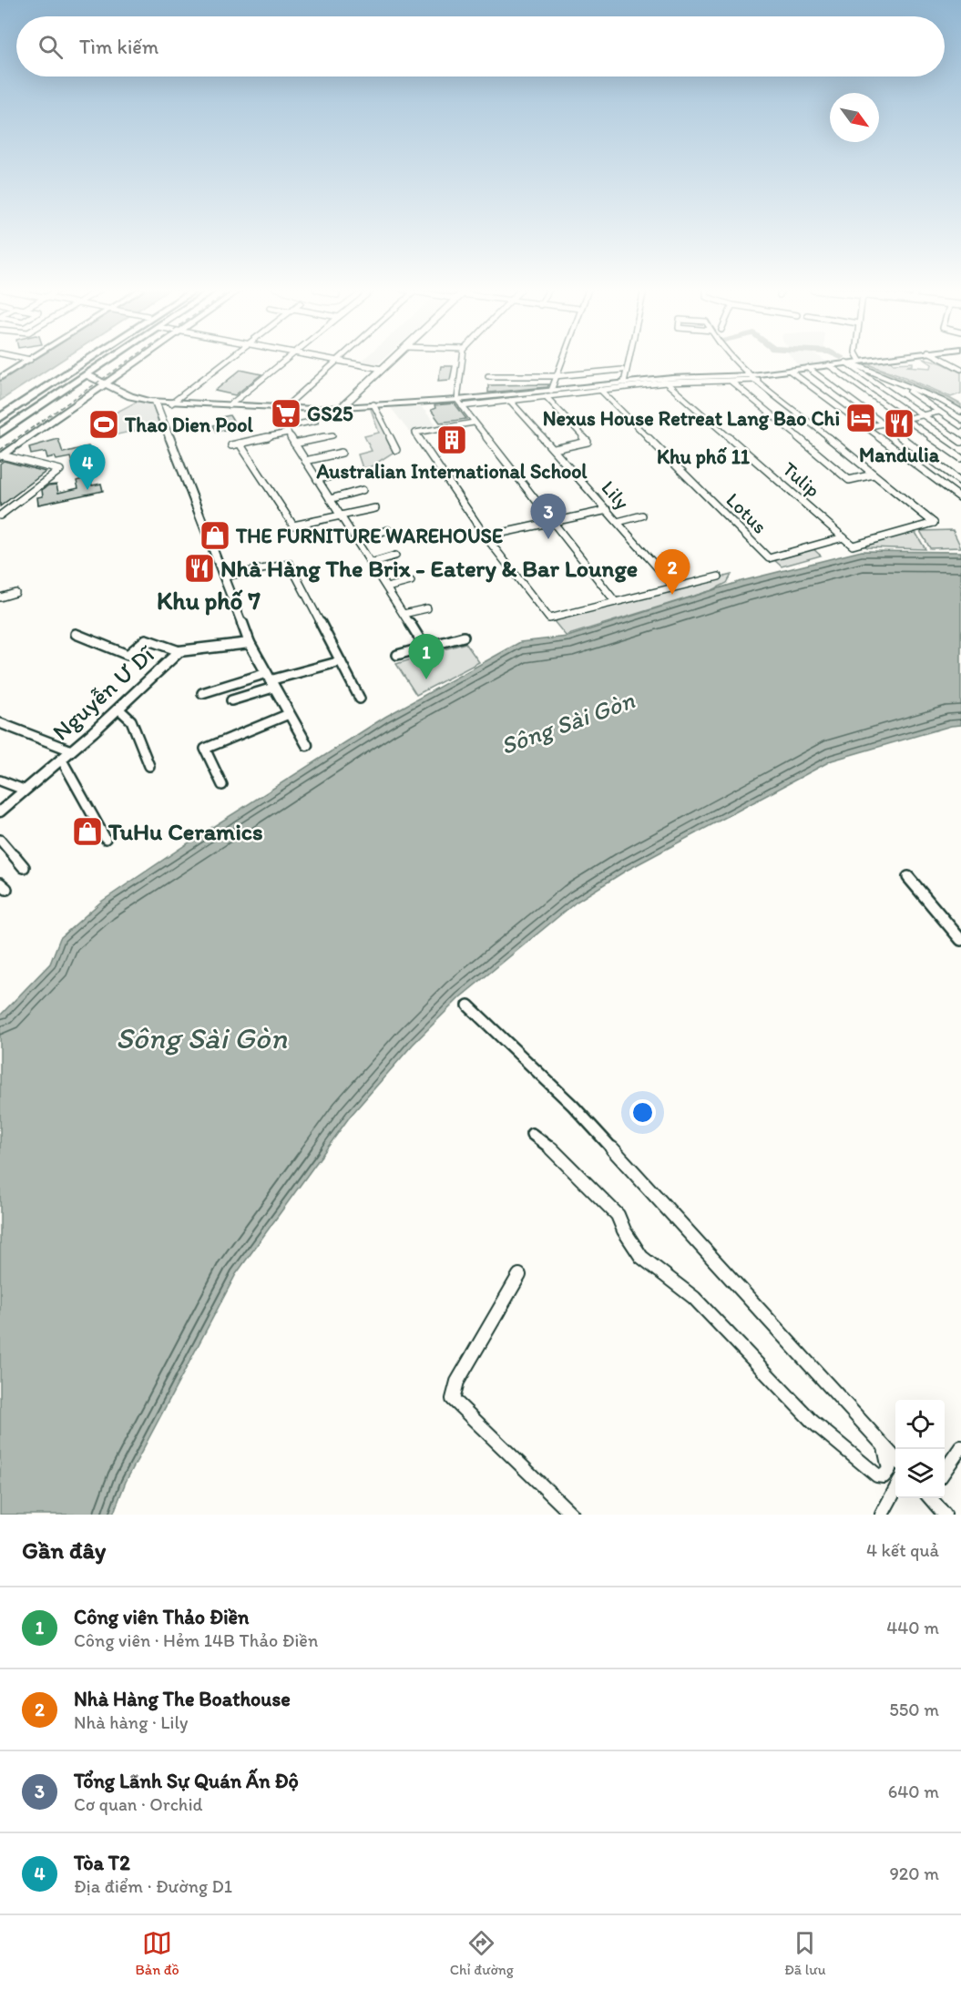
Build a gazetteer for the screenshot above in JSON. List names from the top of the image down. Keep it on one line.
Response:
{"streets":{"street":["Tulip","Lily","Lotus","Nguyễn Ư Dĩ"]},"crossings":[["Tulip","Lotus"]],"districts":["Khu phố 11","Khu phố 7"],"water":["Sông Sài Gòn"],"places":{"supermarket":["GS25"],"hotel":["Nexus House Retreat Lang Bao Chi"],"restaurant":["Mandulia","Nhà Hàng The Brix - Eatery & Bar Lounge"],"sports":["Thao Dien Pool"],"building":["Australian International School"],"shop":["THE FURNITURE WAREHOUSE","TuHu Ceramics"]},"north":"bottom right","page":{"search":"Tìm kiếm","pins":["4","3","2","1"],"heading":["Gần đây","4 kết quả"],"list":[{"mark":"1","name":"Công viên Thảo Điền","note":"Công viên · Hẻm 14B Thảo Điền","value":"440 m"},{"mark":"2","name":"Nhà Hàng The Boathouse","note":"Nhà hàng · Lily","value":"550 m"},{"mark":"3","name":"Tổng Lãnh Sự Quán Ấn Độ","note":"Cơ quan · Orchid","value":"640 m"},{"mark":"4","name":"Tòa T2","note":"Địa điểm · Đường D1","value":"920 m"}],"nav":["Bản đồ","Chỉ đường","Đã lưu"]}}
